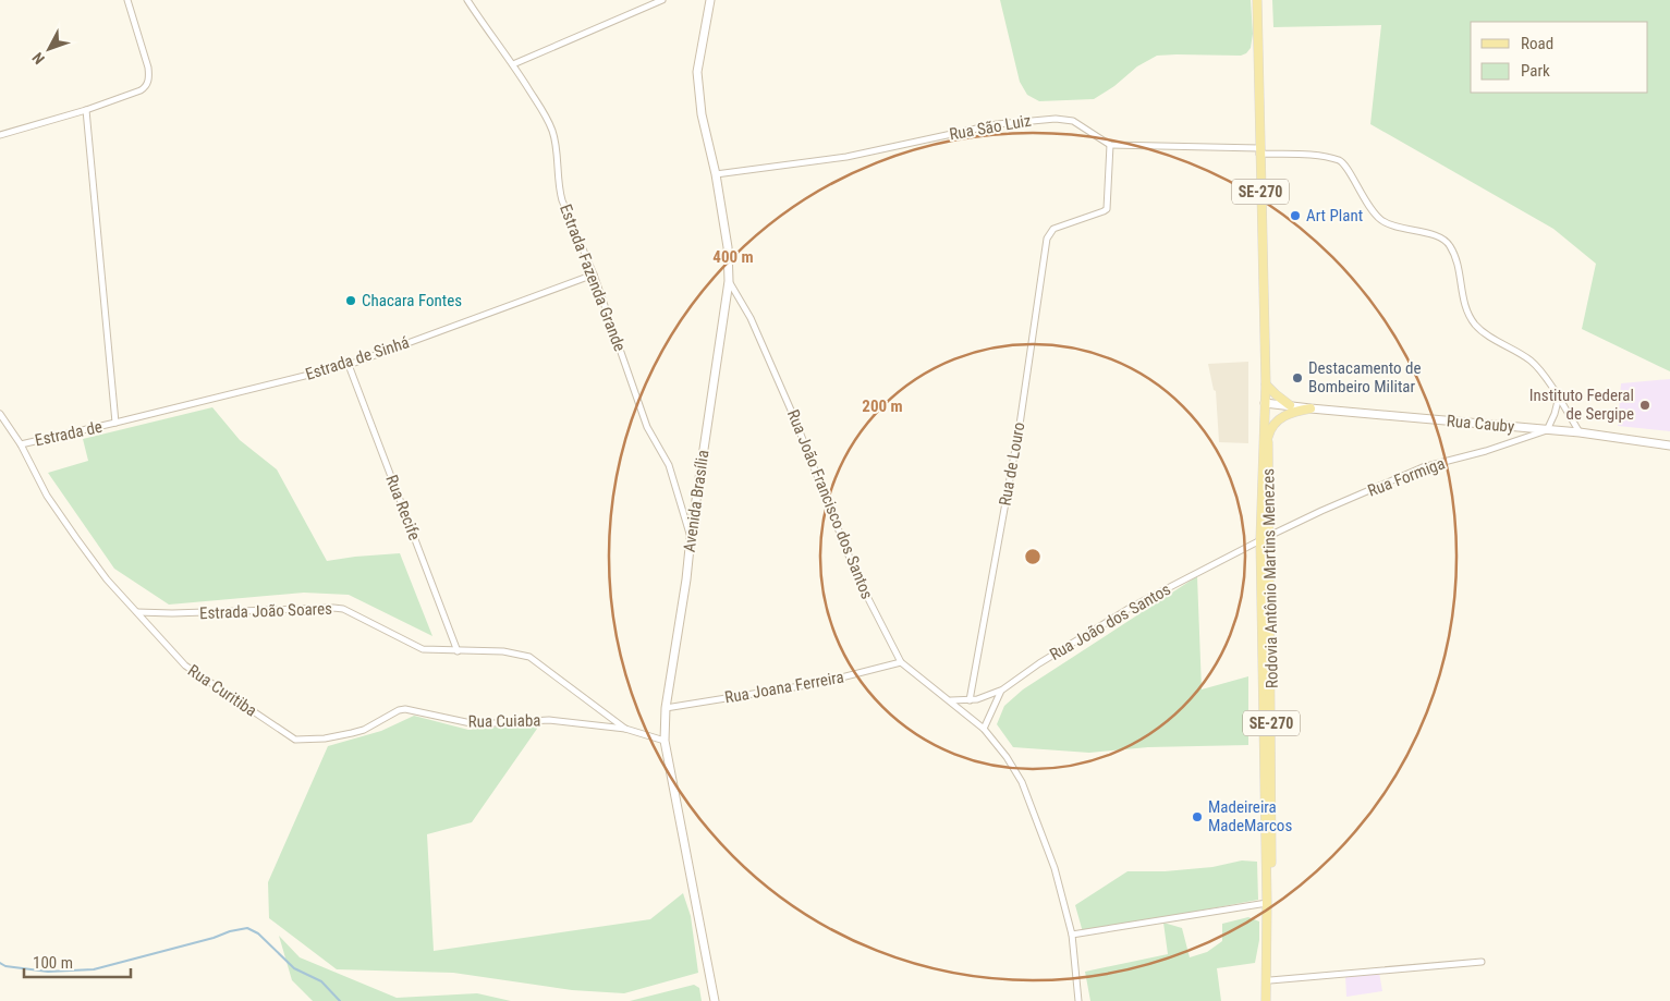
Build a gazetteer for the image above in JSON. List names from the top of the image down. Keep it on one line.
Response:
{"streets":{"main road":["SE-270","Rua Cauby","Avenida Brasília","Rodovia Antônio Martins Menezes"],"street":["Rua São Luiz","Estrada Fazenda Grande","Estrada de Sinhá","Estrada de","Rua de Louro","Rua Formiga","Rua João Francisco dos Santos","Rua Recife","Estrada João Soares","Rua João dos Santos","Rua Joana Ferreira","Rua Curitiba","Rua Cuiaba"]},"crossings":[["Rua São Luiz","Rua de Louro"],["Rua São Luiz","Avenida Brasília"],["Estrada Fazenda Grande","Estrada de Sinhá"],["Estrada Fazenda Grande","Avenida Brasília"],["Estrada de Sinhá","Estrada de"],["Estrada de Sinhá","Rua Recife"],["Rua Cauby","Rua Formiga"],["Rua Cauby","Rodovia Antônio Martins Menezes"],["Rua Formiga","Rodovia Antônio Martins Menezes"],["Avenida Brasília","Rua João Francisco dos Santos"],["Avenida Brasília","Estrada João Soares"],["Avenida Brasília","Rua Joana Ferreira"],["Rua João Francisco dos Santos","Rua João dos Santos"],["Rua João Francisco dos Santos","Rua Joana Ferreira"],["Rua Recife","Estrada João Soares"],["Rodovia Antônio Martins Menezes","Rua João dos Santos"],["Estrada João Soares","Rua Curitiba"],["Estrada João Soares","Rua Cuiaba"],["Rua Curitiba","Rua Cuiaba"]],"places":["Art Plant","Chacara Fontes","Destacamento de Bombeiro Militar","Instituto Federal de Sergipe","Madeireira MadeMarcos"],"legend":["Road","Park"],"scale_bar":"100 m","north":"bottom left","rings":["400 m","200 m"]}
